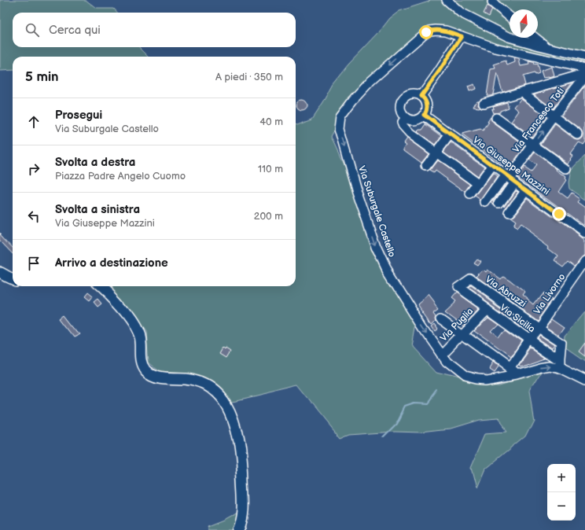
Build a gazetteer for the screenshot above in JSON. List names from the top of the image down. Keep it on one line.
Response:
{"streets":{"street":["Via Francesco Toti","Via Giuseppe Mazzini","Via Suburgale Castello","Via Abruzzi","Via Livorno","Via Sicilia","Via Puglia"]},"crossings":[["Via Francesco Toti","Via Giuseppe Mazzini"],["Via Suburgale Castello","Via Abruzzi"],["Via Suburgale Castello","Via Sicilia"],["Via Suburgale Castello","Via Puglia"],["Via Abruzzi","Via Livorno"],["Via Abruzzi","Via Sicilia"],["Via Livorno","Via Sicilia"],["Via Sicilia","Via Puglia"]],"north":"top","page":{"search":"Cerca qui","heading":["5 min","A piedi · 350 m"],"list":[["Prosegui","Via Suburgale Castello","40 m"],["Svolta a destra","Piazza Padre Angelo Cuomo","110 m"],["Svolta a sinistra","Via Giuseppe Mazzini","200 m"],"Arrivo a destinazione"],"map_buttons":["+","−"]}}
